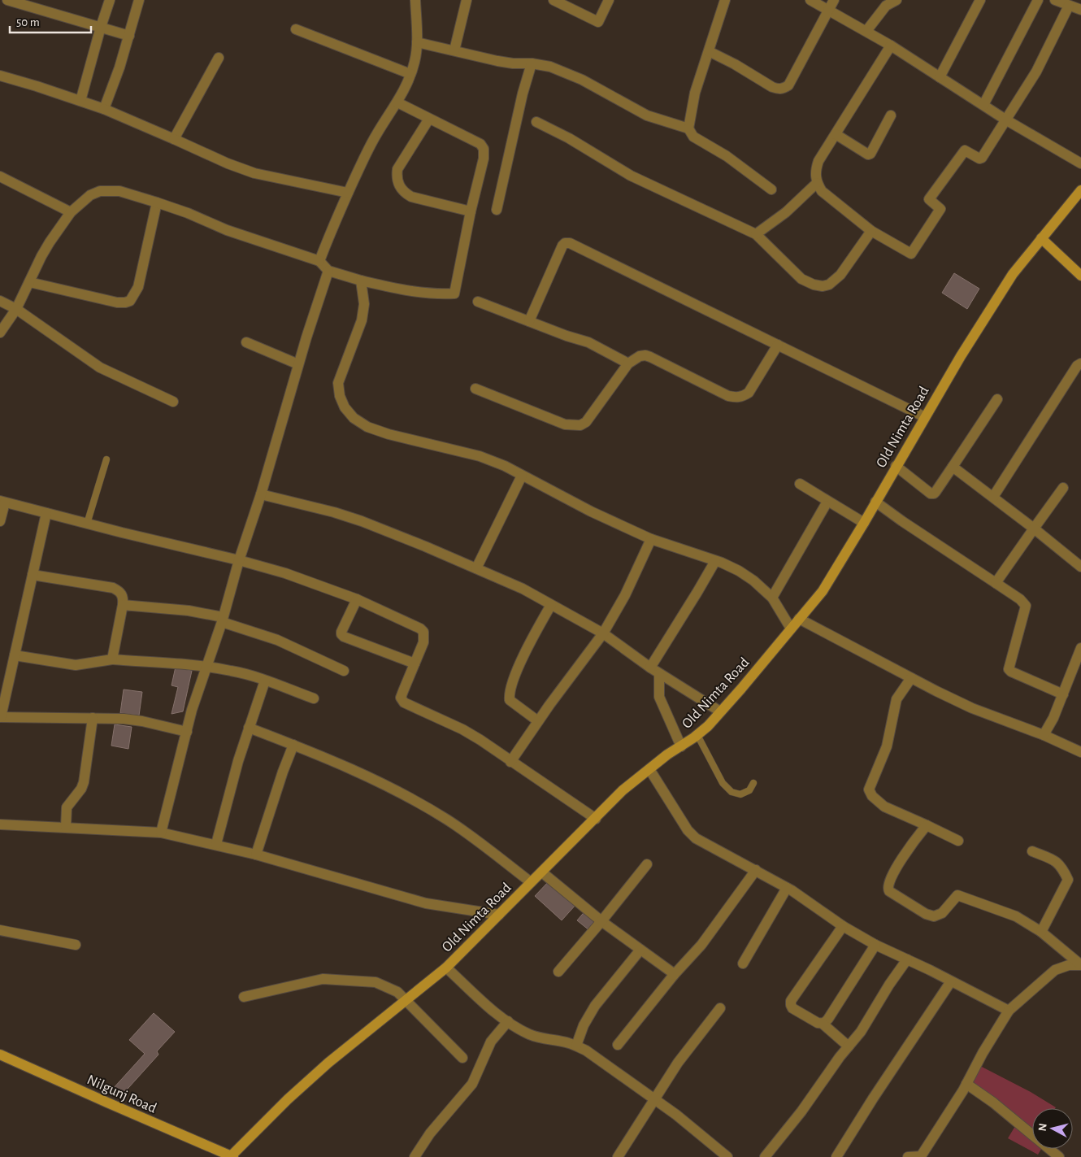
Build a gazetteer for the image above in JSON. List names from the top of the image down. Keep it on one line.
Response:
{"streets":{"street":["Old Nimta Road","Nilgunj Road"]},"crossings":[["Old Nimta Road","Nilgunj Road"]],"scale_bar":"50 m","north":"left"}
